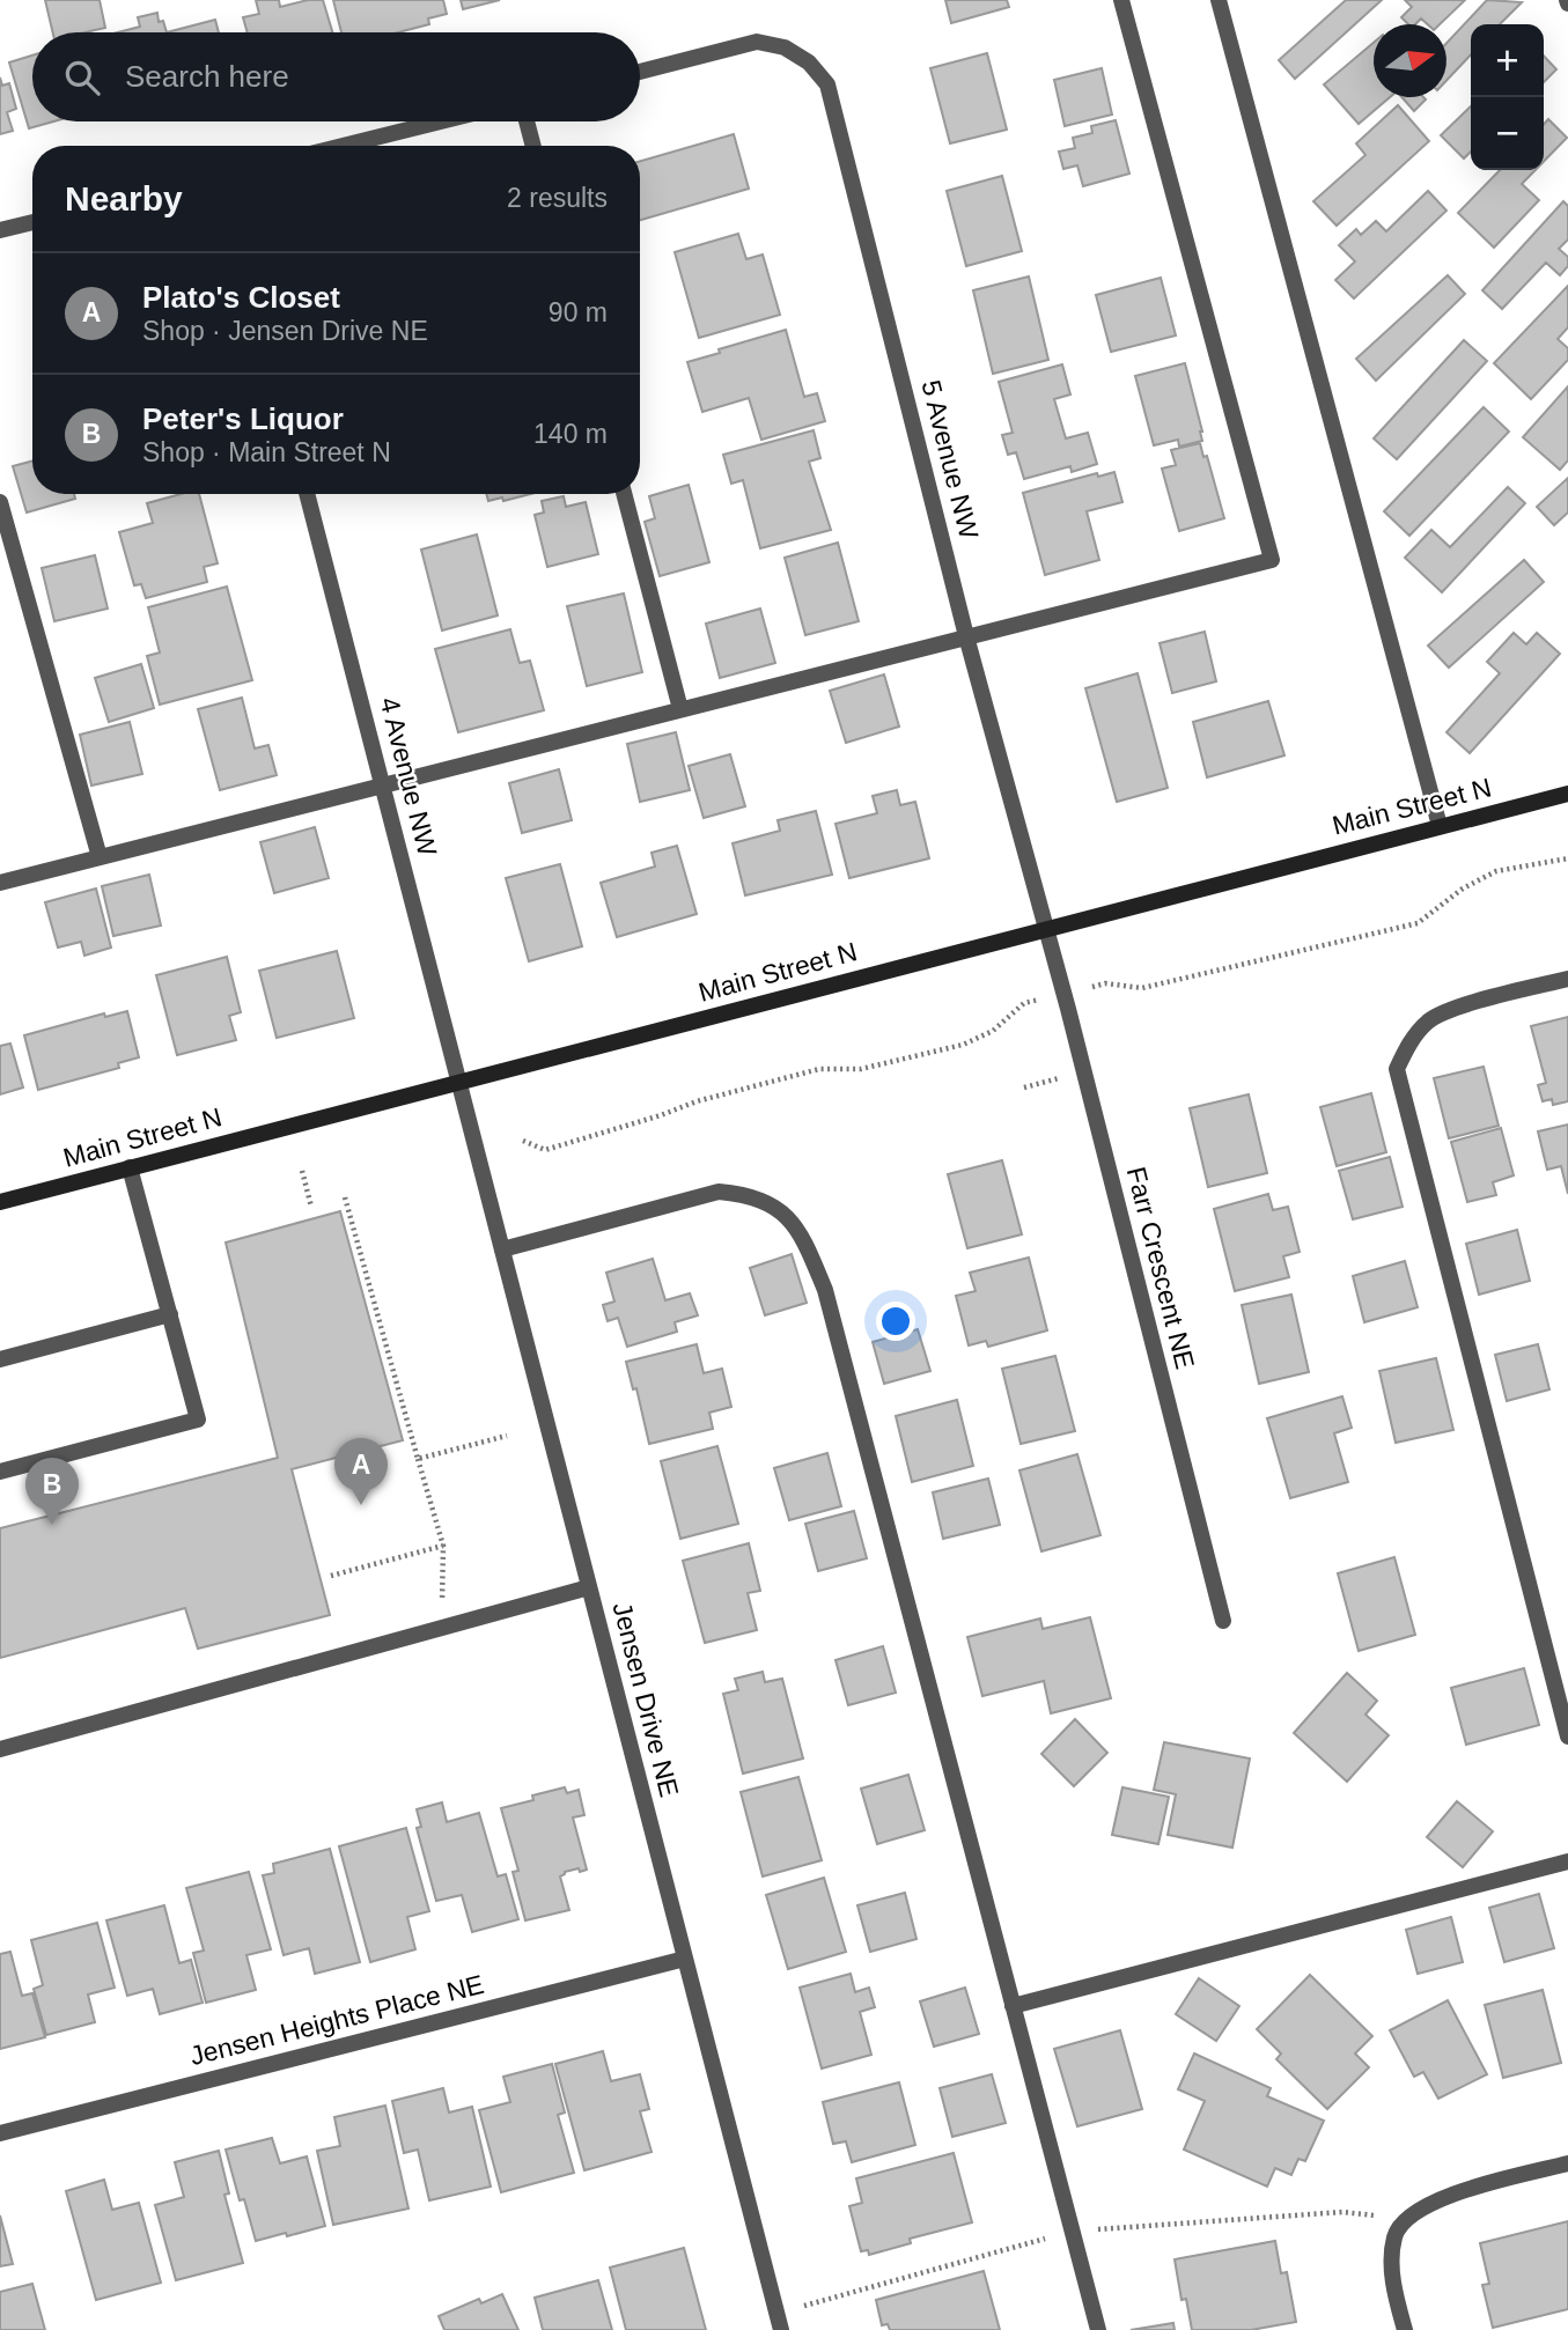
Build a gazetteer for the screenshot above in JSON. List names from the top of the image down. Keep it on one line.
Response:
{"streets":{"main road":["Main Street N"],"street":["5 Avenue NW","4 Avenue NW","Farr Crescent NE","Jensen Drive NE","Jensen Heights Place NE"]},"crossings":[["5 Avenue NW","Main Street N"],["5 Avenue NW","Farr Crescent NE"],["4 Avenue NW","Main Street N"],["4 Avenue NW","Jensen Drive NE"],["Main Street N","Farr Crescent NE"],["Main Street N","Jensen Drive NE"],["Jensen Drive NE","Jensen Heights Place NE"]],"north":"right","page":{"map_buttons":["+","−"],"search":"Search here","heading":["Nearby","2 results"],"list":[{"mark":"A","name":"Plato's Closet","note":"Shop · Jensen Drive NE","value":"90 m"},{"mark":"B","name":"Peter's Liquor","note":"Shop · Main Street N","value":"140 m"}],"pins":["A","B"]}}
